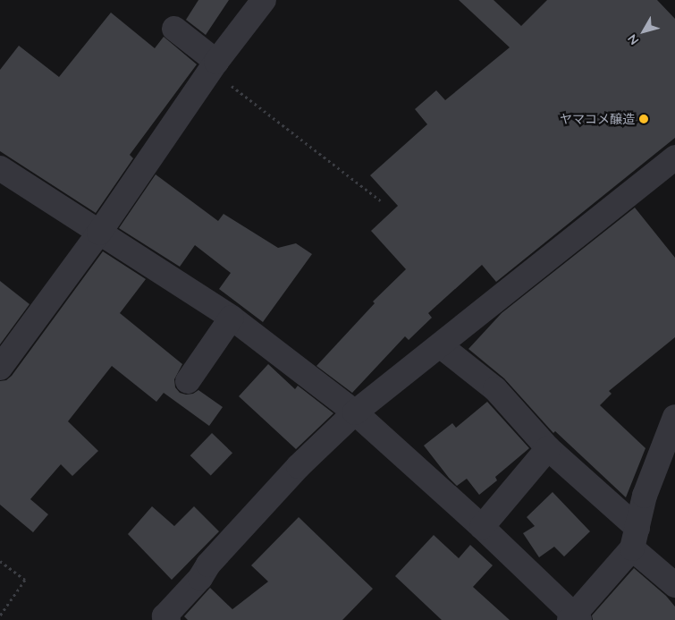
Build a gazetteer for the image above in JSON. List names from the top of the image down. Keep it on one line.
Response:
{"places":["ヤマコメ醸造"],"north":"bottom left"}
